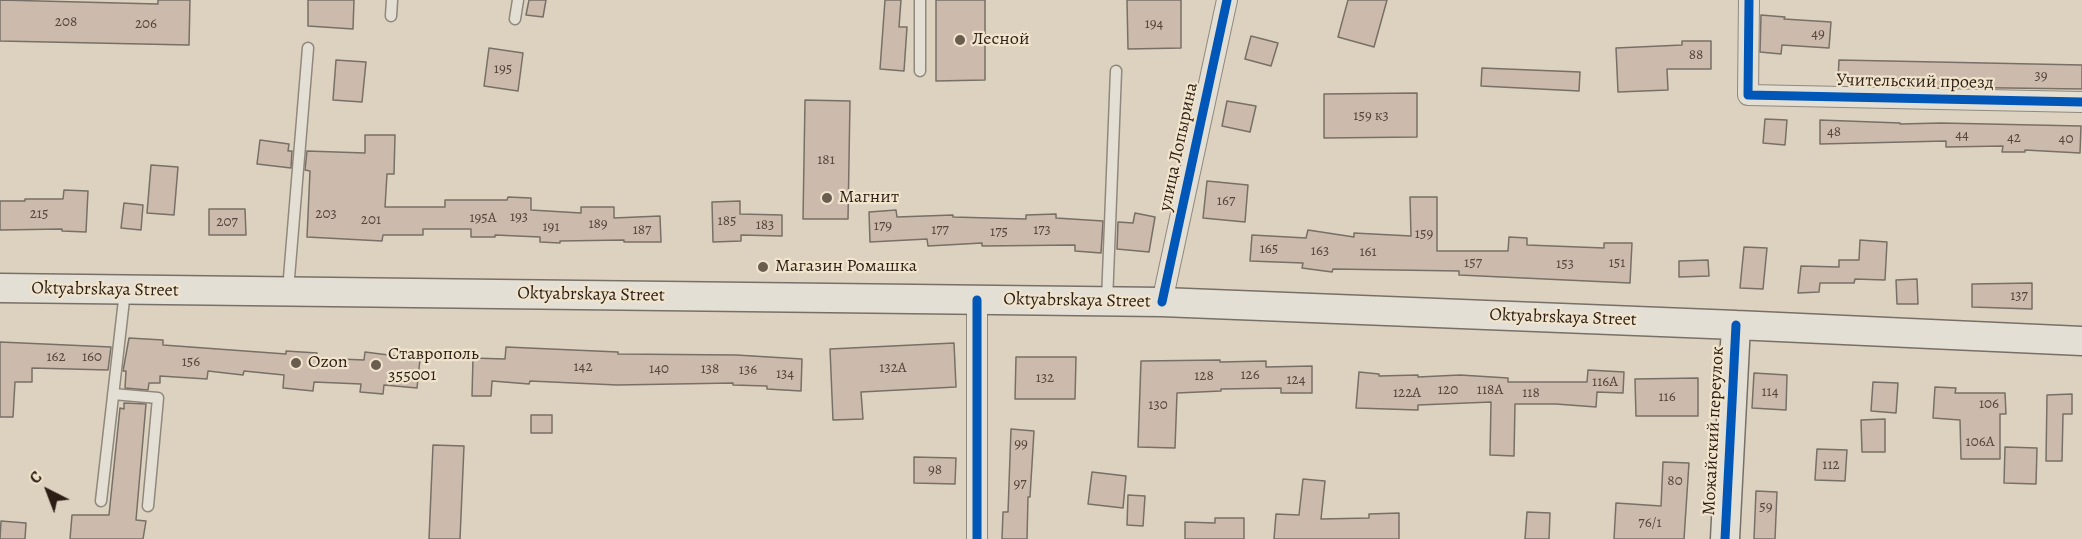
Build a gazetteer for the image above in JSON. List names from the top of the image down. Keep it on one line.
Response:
{"streets":{"main road":["Oktyabrskaya Street","Можайский переулок"],"street":["Учительский проезд","улица Лопырина"]},"crossings":[["улица Лопырина","Oktyabrskaya Street"],["Oktyabrskaya Street","Можайский переулок"]],"places":["Лесной","Магнит","Магазин Ромашка","Ozon","Ставрополь 355001"],"house_numbers":["208","206","194","49","88","195","39","159 к3","48","44","42","40","181","167","215","203","193","195А","201","185","207","189","183","179","191","187","177","173","175","159","165","163","161","157","151","153","137","162","160","156","142","132А","140","138","136","134","126","128","132","124","116А","120","118А","114","122А","118","116","106","130","106А","99","112","98","80","97","59","76/1"],"north":"top left"}
